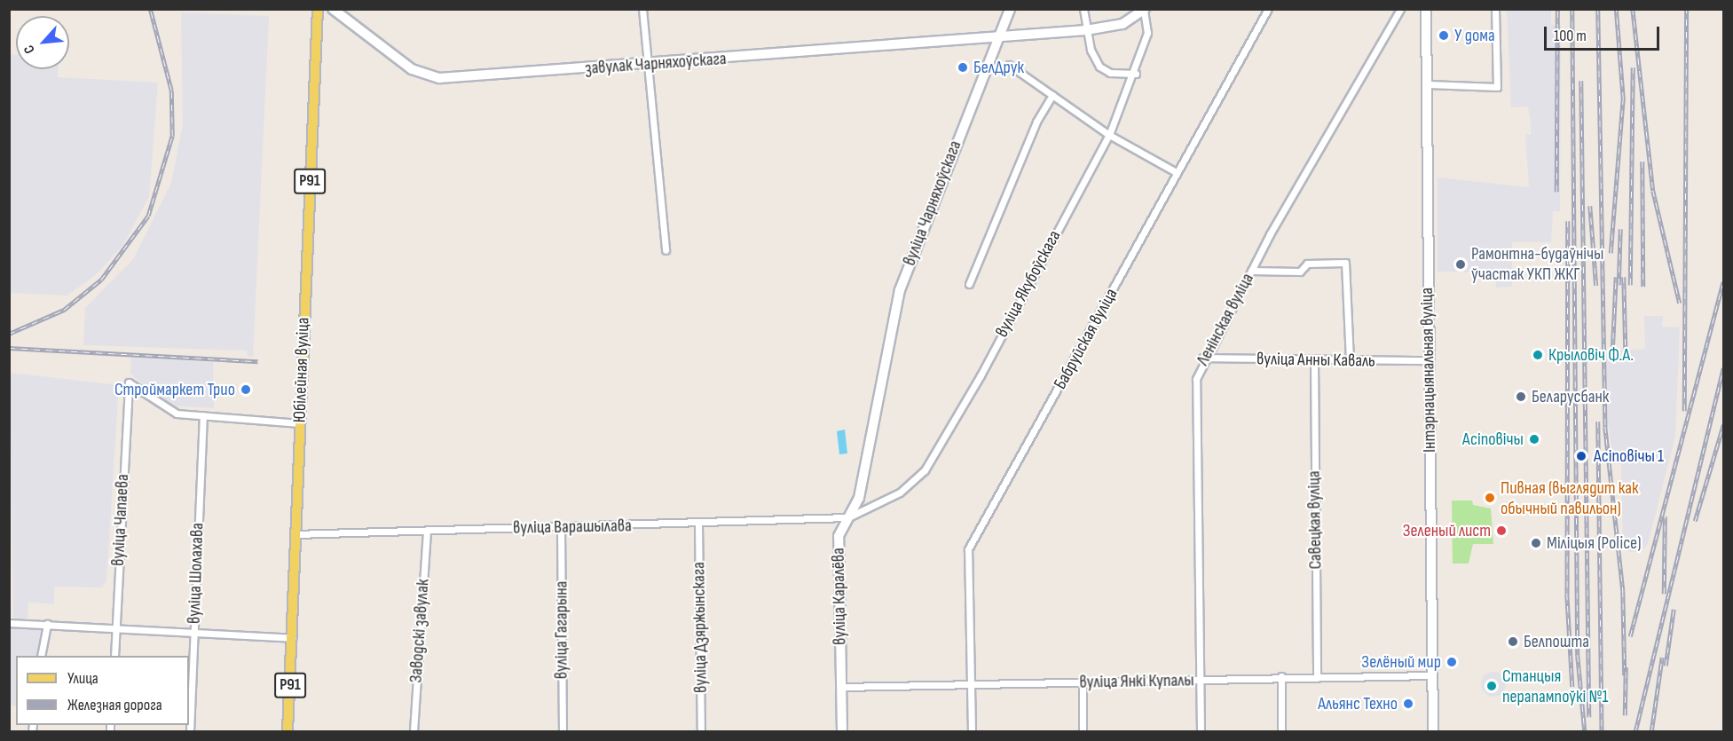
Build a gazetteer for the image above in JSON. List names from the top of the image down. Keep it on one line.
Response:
{"streets":{"main road":["Р91","Юбілейная вуліца"],"street":["завулак Чарняхоўскага","вуліца Чарняхоўскага","вуліца Якубоўскага","Ленінская вуліца","Бабруйская вуліца","вуліца Анны Каваль","Інтэрнацыянальная вуліца","вуліца Чапаева","Савецкая вуліца","вуліца Варашылава","вуліца Шолахава","вуліца Каралёва","вуліца Дзяржынскага","вуліца Гагарына","Заводскі завулак","вуліца Янкі Купалы"]},"crossings":[["завулак Чарняхоўскага","вуліца Чарняхоўскага"],["вуліца Чарняхоўскага","вуліца Каралёва"],["вуліца Якубоўскага","вуліца Варашылава"],["вуліца Якубоўскага","вуліца Каралёва"],["Ленінская вуліца","вуліца Анны Каваль"],["Ленінская вуліца","вуліца Янкі Купалы"],["Бабруйская вуліца","вуліца Янкі Купалы"],["вуліца Анны Каваль","Інтэрнацыянальная вуліца"],["вуліца Анны Каваль","Савецкая вуліца"],["Юбілейная вуліца","вуліца Варашылава"],["Інтэрнацыянальная вуліца","вуліца Янкі Купалы"],["вуліца Чапаева","вуліца Шолахава"],["Савецкая вуліца","вуліца Янкі Купалы"],["вуліца Варашылава","вуліца Каралёва"],["вуліца Варашылава","вуліца Дзяржынскага"],["вуліца Варашылава","вуліца Гагарына"],["вуліца Варашылава","Заводскі завулак"],["вуліца Каралёва","вуліца Янкі Купалы"]],"places":["У дома","БелДрук","Рамонтна-будаўнічы ўчастак УКП ЖКГ","Крыловіч Ф.А.","Строймаркет Трио","Беларусбанк","Асіповічы","Асіповічы 1","Пивная (выглядит как обычный павильон)","Зеленый лист","Міліцыя (Police)","Белпошта","Зелёный мир","Станцыя перапампоўкі №1","Альянс Техно"],"legend":["Улица","Железная дорога"],"scale_bar":"100 m","north":"bottom left"}
